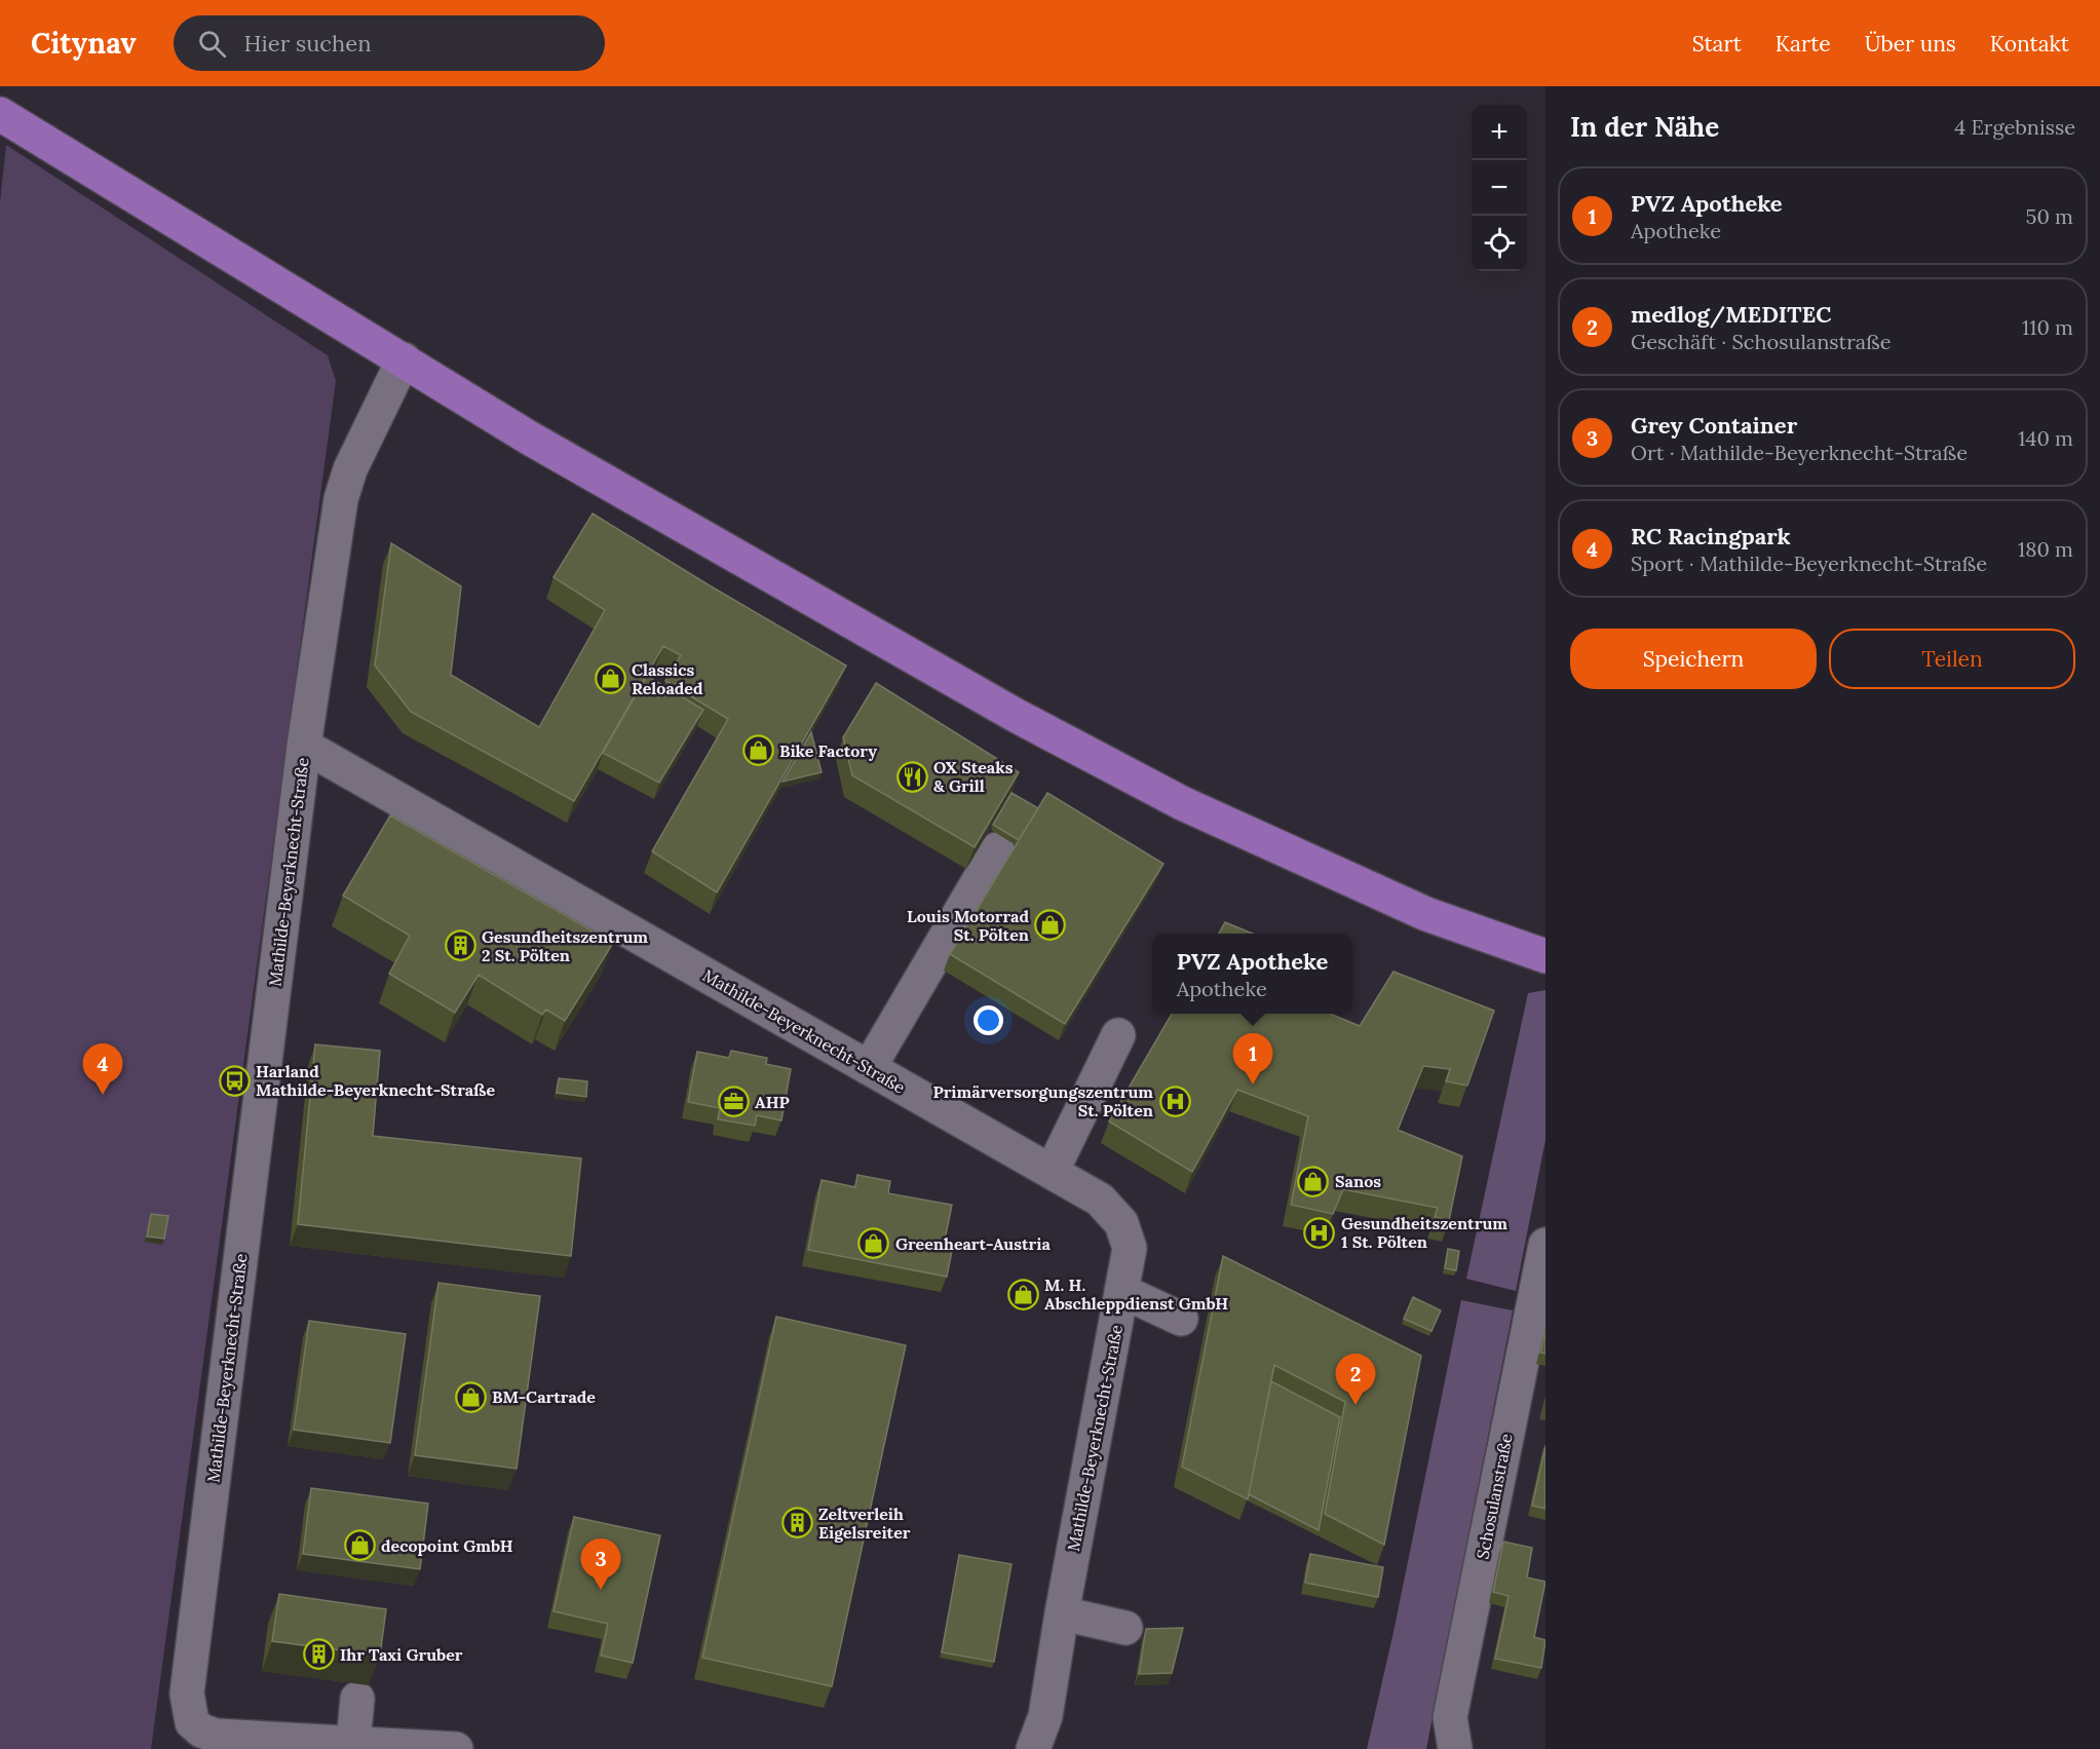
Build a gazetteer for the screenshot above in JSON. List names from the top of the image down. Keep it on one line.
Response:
{"streets":{"street":["Mathilde-Beyerknecht-Straße","Schosulanstraße"]},"places":{"shop":["Classics Reloaded","Bike Factory","Louis Motorrad St. Pölten","Sanos","Greenheart-Austria","M. H. Abschleppdienst GmbH","BM-Cartrade","decopoint GmbH"],"restaurant":["OX Steaks & Grill"],"building":["Gesundheitszentrum 2 St. Pölten","Zeltverleih Eigelsreiter","Ihr Taxi Gruber"],"bus stop":["Harland Mathilde-Beyerknecht-Straße"],"hospital":["Primärversorgungszentrum St. Pölten","Gesundheitszentrum 1 St. Pölten"],"office":["AHP"]},"page":{"header":"Citynav","search":"Hier suchen","nav":["Start","Karte","Über uns","Kontakt"],"heading":["In der Nähe","4 Ergebnisse"],"map_buttons":["+","−"],"list":[{"mark":"1","name":"PVZ Apotheke","note":"Apotheke","value":"50 m"},{"mark":"2","name":"medlog/MEDITEC","note":"Geschäft · Schosulanstraße","value":"110 m"},{"mark":"3","name":"Grey Container","note":"Ort · Mathilde-Beyerknecht-Straße","value":"140 m"},{"mark":"4","name":"RC Racingpark","note":"Sport · Mathilde-Beyerknecht-Straße","value":"180 m"}],"buttons":["Speichern","Teilen"],"popup":["PVZ Apotheke","Apotheke"],"pins":["1","4","2","3"]}}
